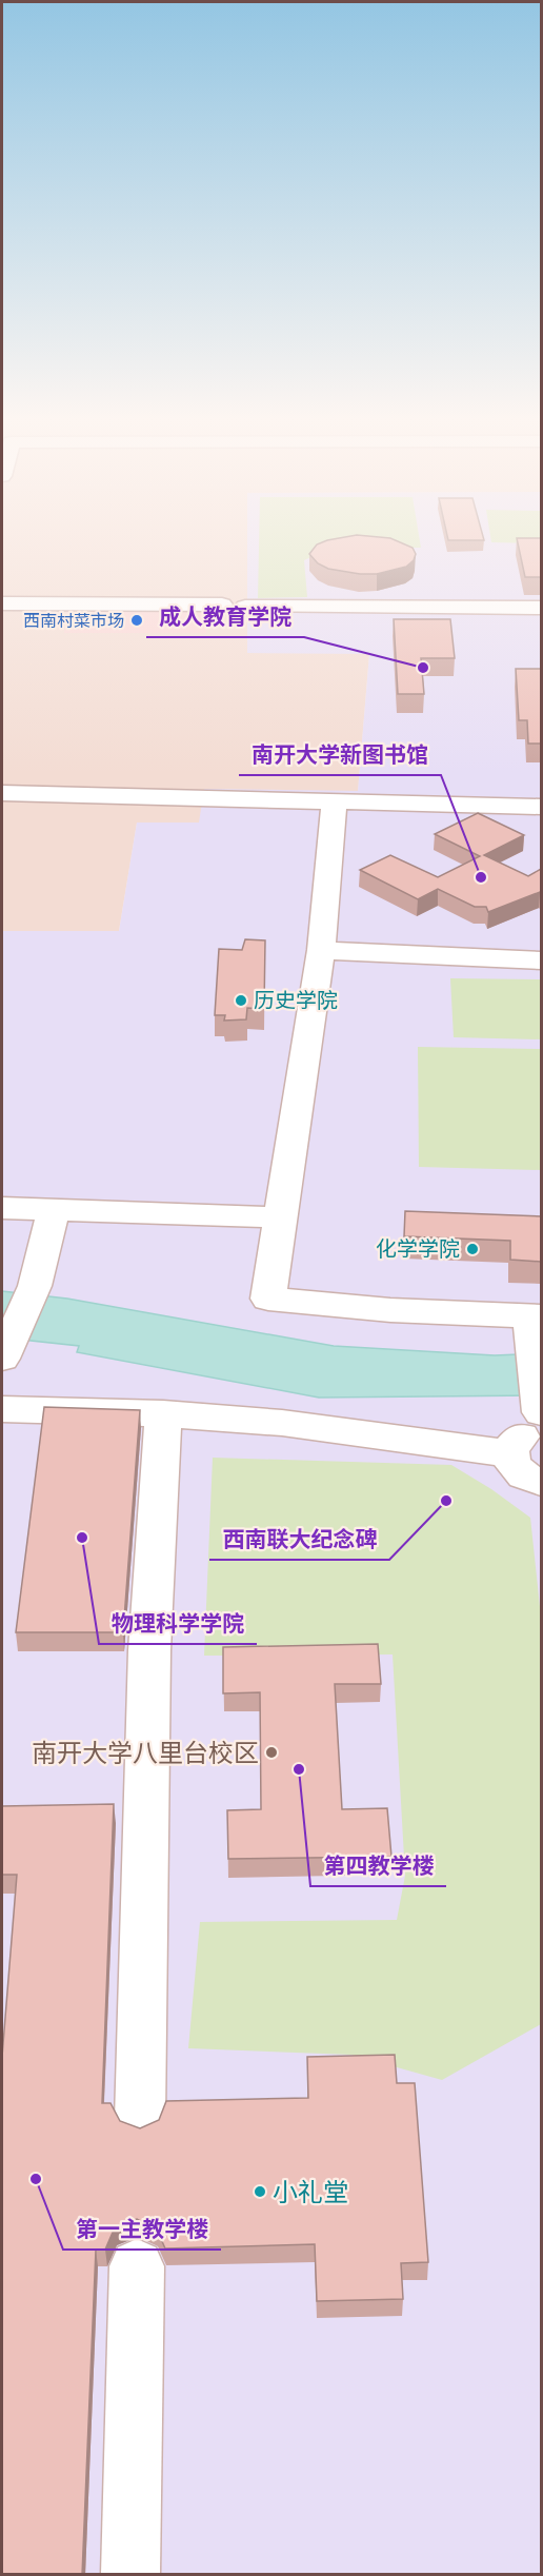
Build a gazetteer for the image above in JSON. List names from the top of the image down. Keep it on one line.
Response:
{"places":["西南村菜市场","成人教育学院","南开大学新图书馆","历史学院","化学学院","西南联大纪念碑","物理科学学院","南开大学八里台校区","第四教学楼","第一主教学楼","小礼堂"]}
